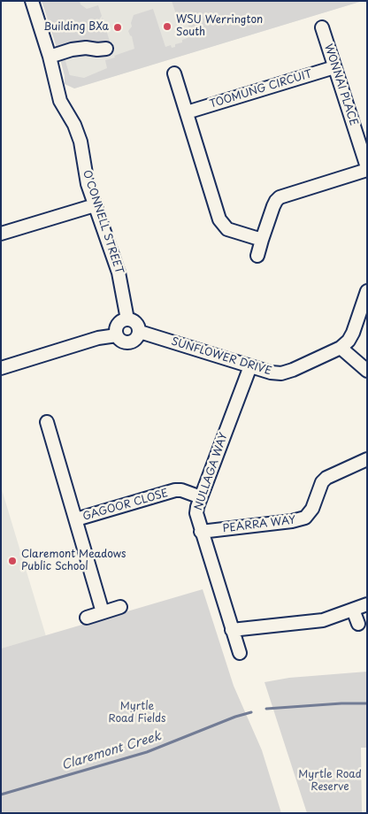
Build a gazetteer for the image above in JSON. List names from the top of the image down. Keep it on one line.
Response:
{"streets":{"street":["WONNAI PLACE","TOOMUNG CIRCUIT","O'CONNELL STREET","SUNFLOWER DRIVE","NULLAGA WAY","GAGOOR CLOSE","PEARRA WAY"]},"crossings":[["WONNAI PLACE","TOOMUNG CIRCUIT"],["O'CONNELL STREET","SUNFLOWER DRIVE"],["SUNFLOWER DRIVE","NULLAGA WAY"],["NULLAGA WAY","GAGOOR CLOSE"],["NULLAGA WAY","PEARRA WAY"]],"water":["Claremont Creek"],"parks":["Myrtle Road Fields","Myrtle Road Reserve"],"places":["WSU Werrington South","Building BXa","Claremont Meadows Public School"]}
